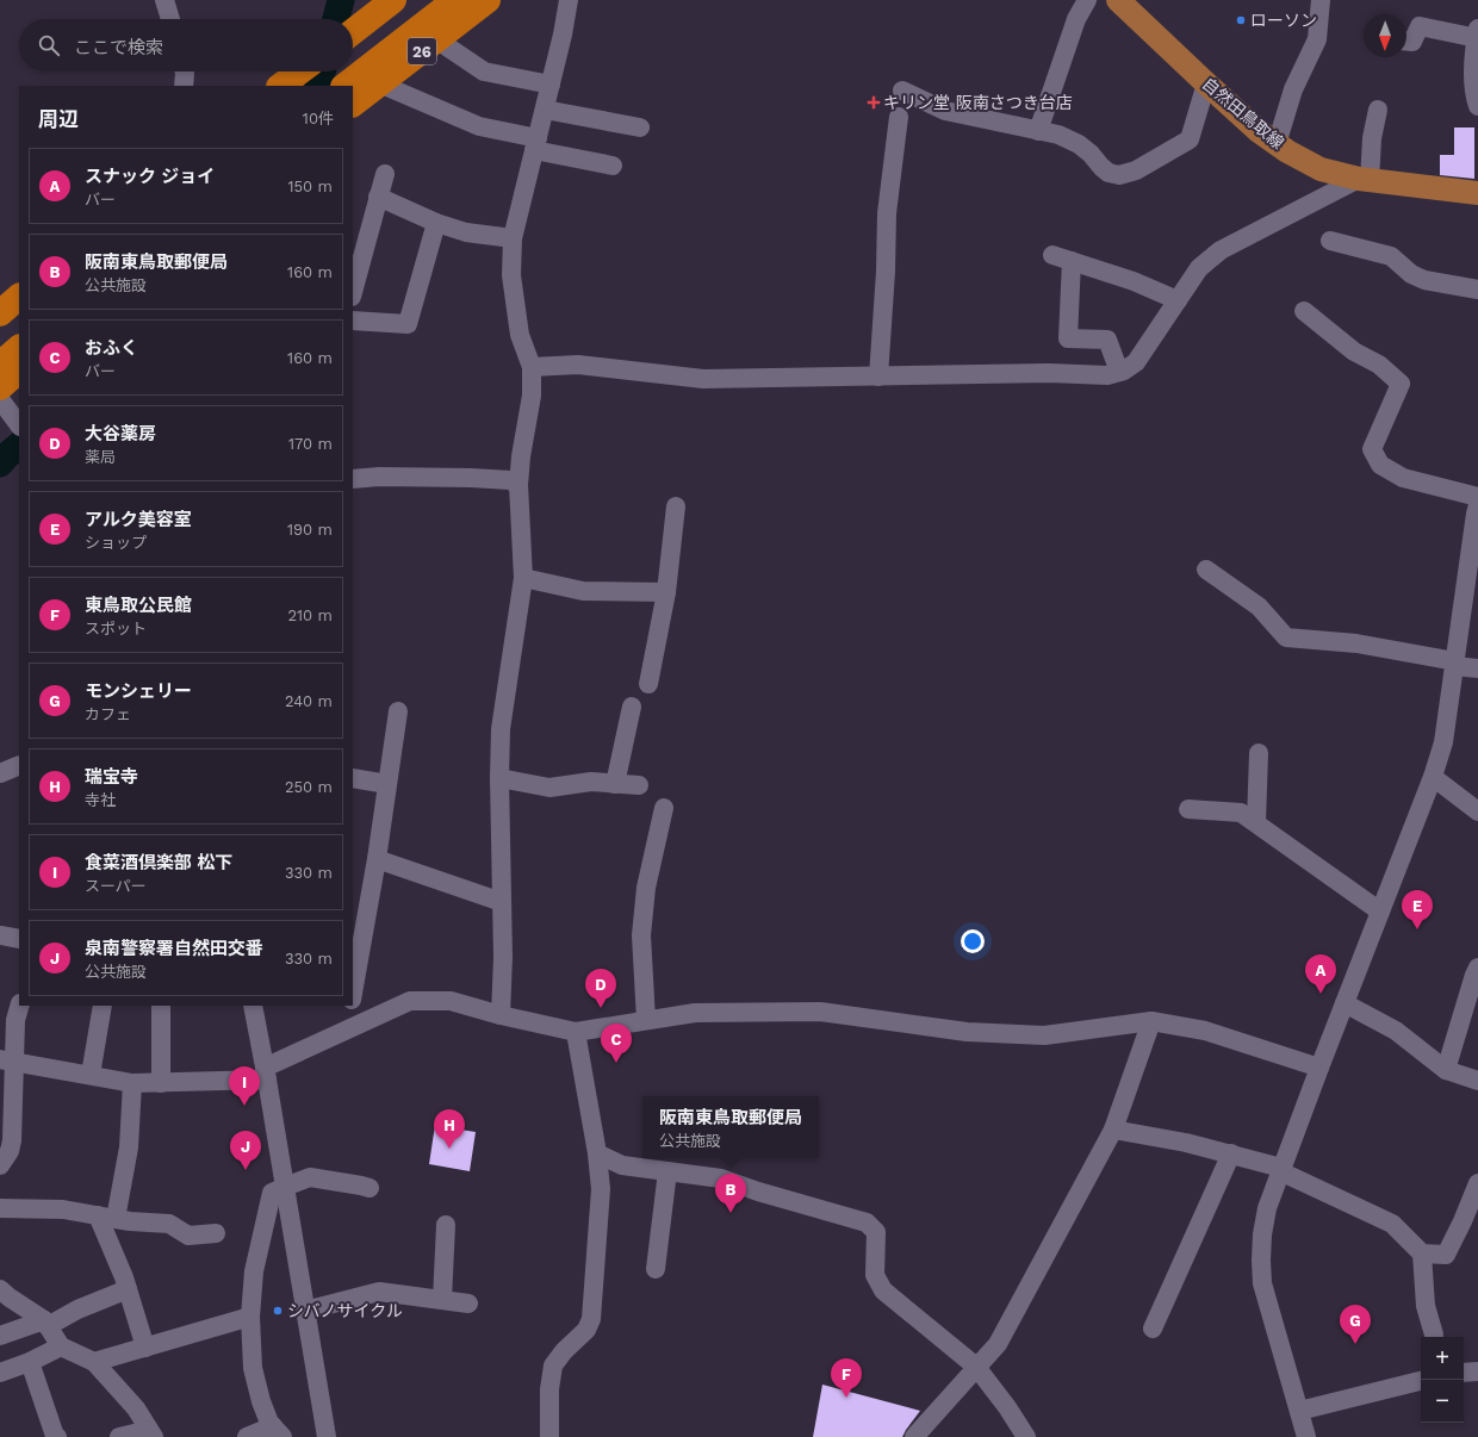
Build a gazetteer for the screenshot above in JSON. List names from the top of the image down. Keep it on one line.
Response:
{"streets":{"highway":["26"],"main road":["自然田鳥取線"]},"places":{"other":["ローソン","シバノサイクル"],"health":["キリン堂 阪南さつき台店"]},"north":"bottom","page":{"search":"ここで検索","heading":["周辺","10件"],"list":[{"mark":"A","name":"スナック ジョイ","note":"バー","value":"150 m"},{"mark":"B","name":"阪南東鳥取郵便局","note":"公共施設","value":"160 m"},{"mark":"C","name":"おふく","note":"バー","value":"160 m"},{"mark":"D","name":"大谷薬房","note":"薬局","value":"170 m"},{"mark":"E","name":"アルク美容室","note":"ショップ","value":"190 m"},{"mark":"F","name":"東鳥取公民館","note":"スポット","value":"210 m"},{"mark":"G","name":"モンシェリー","note":"カフェ","value":"240 m"},{"mark":"H","name":"瑞宝寺","note":"寺社","value":"250 m"},{"mark":"I","name":"食菜酒倶楽部 松下","note":"スーパー","value":"330 m"},{"mark":"J","name":"泉南警察署自然田交番","note":"公共施設","value":"330 m"}],"pins":["E","A","D","C","I","H","J","B","G","F"],"popup":["阪南東鳥取郵便局","公共施設"],"map_buttons":["+","−"]}}
